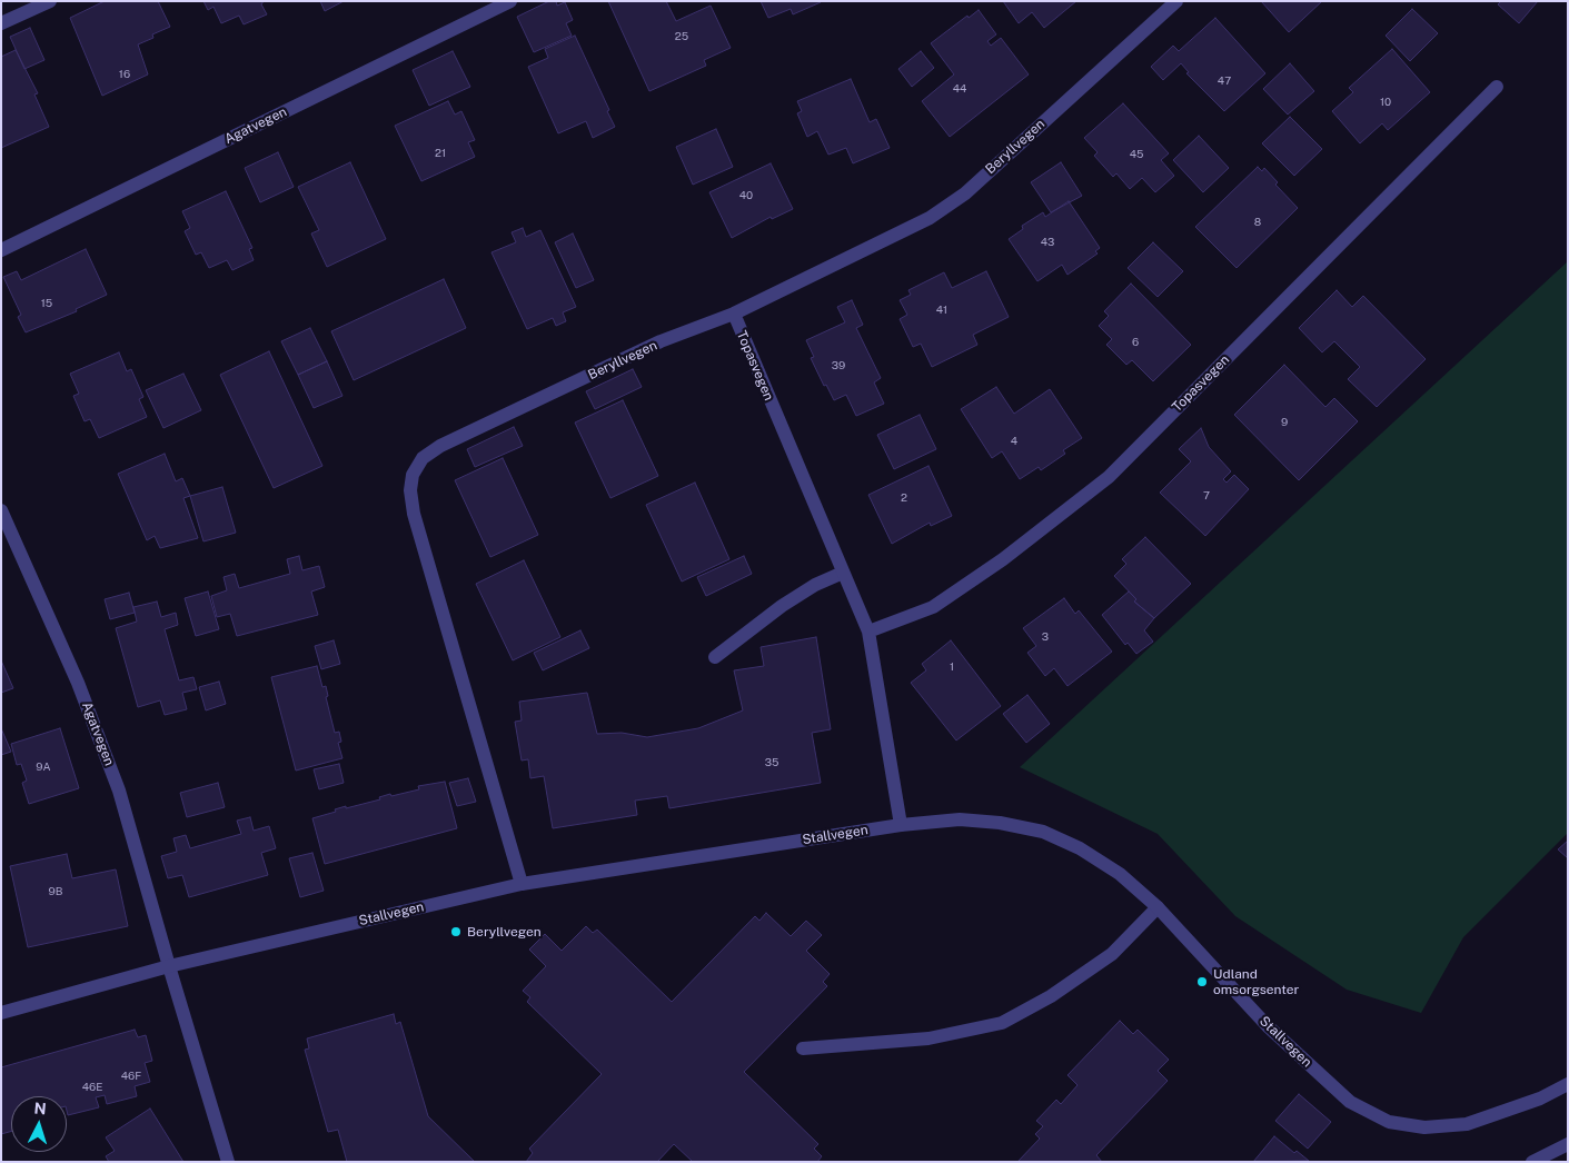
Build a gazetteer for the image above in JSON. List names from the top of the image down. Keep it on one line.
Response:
{"streets":{"street":["Agatvegen","Beryllvegen","Topasvegen","Stallvegen"]},"crossings":[["Agatvegen","Stallvegen"],["Beryllvegen","Topasvegen"],["Beryllvegen","Stallvegen"],["Topasvegen","Stallvegen"]],"places":["Beryllvegen","Udland omsorgsenter"],"house_numbers":["25","16","47","44","10","21","45","40","8","43","15","41","6","39","9","4","7","2","3","1","35","9A","9B","46F","46E"],"north":"top"}
